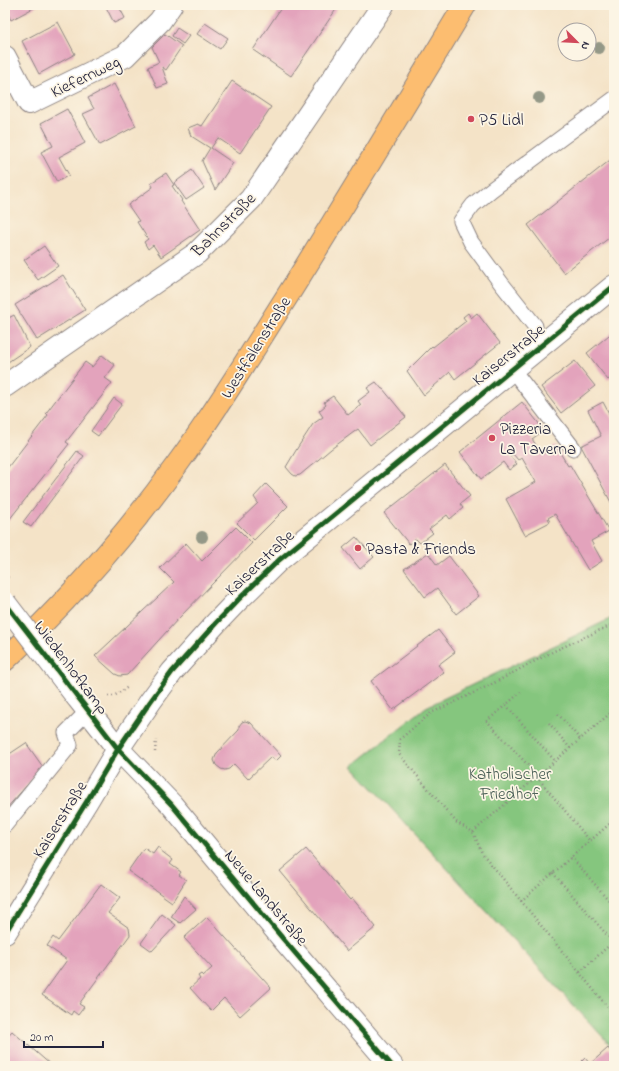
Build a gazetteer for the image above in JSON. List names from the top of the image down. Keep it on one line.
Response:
{"streets":{"main road":["Westfalenstraße"],"street":["Kiefernweg","Bahnstraße","Kaiserstraße","Wiedenhofkamp","Neue Landstraße"]},"crossings":[["Kaiserstraße","Wiedenhofkamp"],["Kaiserstraße","Neue Landstraße"],["Wiedenhofkamp","Neue Landstraße"]],"parks":["Katholischer Friedhof"],"places":["P5 Lidl","Pizzeria La Taverna","Pasta & Friends"],"scale_bar":"20 m","north":"bottom right"}
